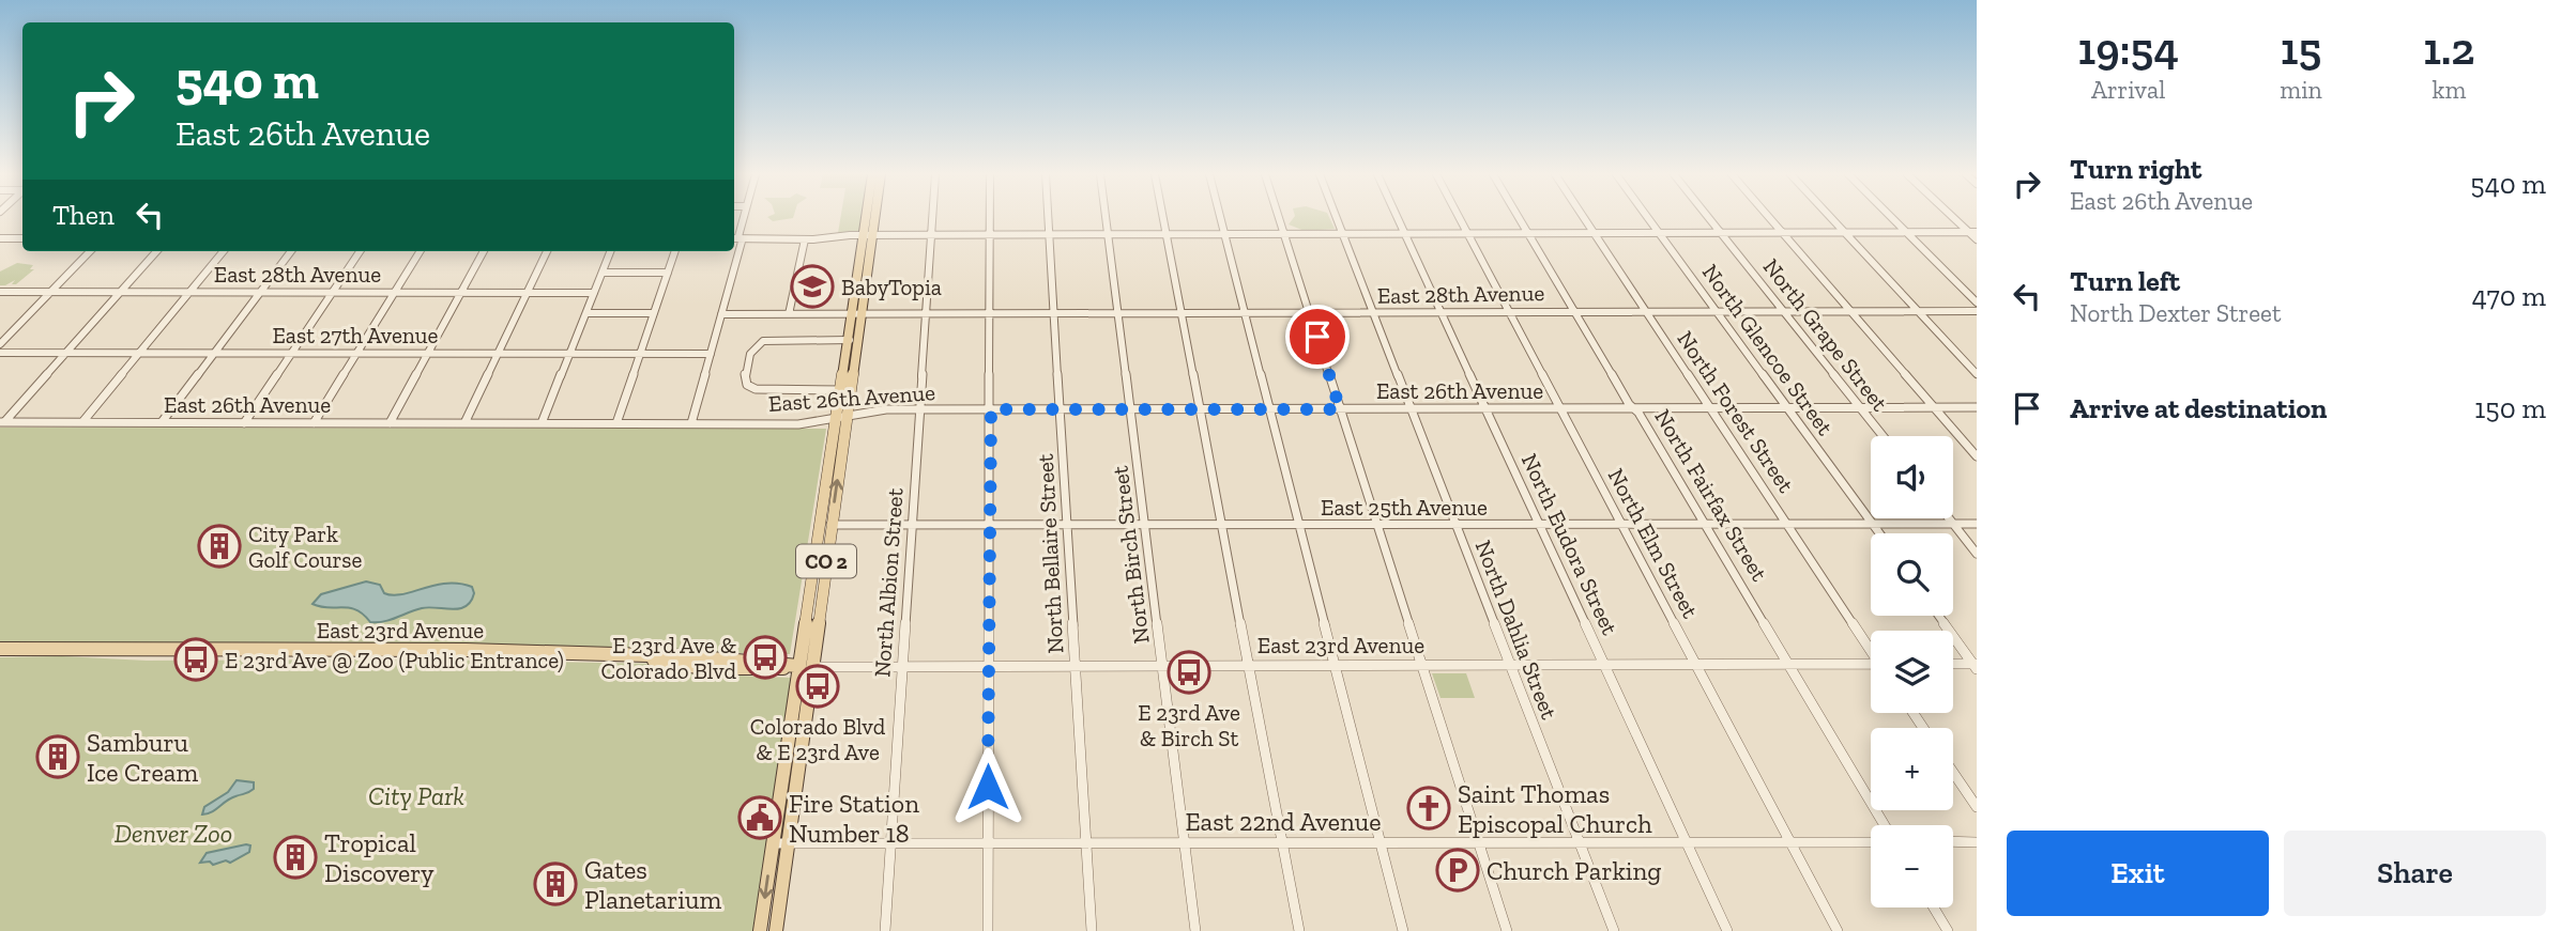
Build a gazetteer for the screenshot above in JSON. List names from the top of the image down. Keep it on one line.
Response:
{"streets":{"main road":["CO 2","East 23rd Avenue"],"street":["East 28th Avenue","East 27th Avenue","North Grape Street","North Glencoe Street","East 26th Avenue","North Forest Street","North Fairfax Street","East 25th Avenue","North Elm Street","North Eudora Street","North Bellaire Street","North Birch Street","North Albion Street","North Dahlia Street","East 22nd Avenue"]},"crossings":[["East 28th Avenue","North Grape Street"],["East 28th Avenue","North Glencoe Street"],["East 28th Avenue","North Forest Street"],["East 28th Avenue","North Fairfax Street"],["East 28th Avenue","North Elm Street"],["East 28th Avenue","North Eudora Street"],["East 28th Avenue","North Bellaire Street"],["East 28th Avenue","North Birch Street"],["East 28th Avenue","CO 2"],["East 28th Avenue","North Albion Street"],["East 28th Avenue","North Dahlia Street"],["North Grape Street","East 26th Avenue"],["North Glencoe Street","East 26th Avenue"],["North Glencoe Street","East 25th Avenue"],["East 26th Avenue","North Forest Street"],["East 26th Avenue","North Fairfax Street"],["East 26th Avenue","North Elm Street"],["East 26th Avenue","North Eudora Street"],["East 26th Avenue","North Bellaire Street"],["East 26th Avenue","North Birch Street"],["East 26th Avenue","CO 2"],["East 26th Avenue","North Albion Street"],["East 26th Avenue","North Dahlia Street"],["North Forest Street","East 25th Avenue"],["North Fairfax Street","East 25th Avenue"],["North Fairfax Street","East 23rd Avenue"],["East 25th Avenue","North Elm Street"],["East 25th Avenue","North Eudora Street"],["East 25th Avenue","North Bellaire Street"],["East 25th Avenue","North Birch Street"],["East 25th Avenue","CO 2"],["East 25th Avenue","North Albion Street"],["East 25th Avenue","North Dahlia Street"],["North Elm Street","East 23rd Avenue"],["North Elm Street","East 22nd Avenue"],["North Eudora Street","East 23rd Avenue"],["North Eudora Street","East 22nd Avenue"],["North Bellaire Street","East 23rd Avenue"],["North Bellaire Street","East 22nd Avenue"],["North Birch Street","East 23rd Avenue"],["North Birch Street","East 22nd Avenue"],["CO 2","East 23rd Avenue"],["CO 2","East 22nd Avenue"],["North Albion Street","East 23rd Avenue"],["North Albion Street","East 22nd Avenue"],["East 23rd Avenue","North Dahlia Street"],["North Dahlia Street","East 22nd Avenue"]],"parks":["City Park","Denver Zoo"],"places":{"school or university":["BabyTopia"],"building":["City Park Golf Course","Samburu Ice Cream","Tropical Discovery","Gates Planetarium"],"bus stop":["E 23rd Ave & Colorado Blvd","E 23rd Ave @ Zoo (Public Entrance)","E 23rd Ave & Birch St","Colorado Blvd & E 23rd Ave"],"church":["Saint Thomas Episcopal Church"],"public building":["Fire Station Number 18"],"parking":["Church Parking"]},"page":{"eta":["19:54","Arrival","15","min","1.2","km"],"turn":["540 m","East 26th Avenue"],"list":[{"name":"Turn right","note":"East 26th Avenue","value":"540 m"},{"name":"Turn left","note":"North Dexter Street","value":"470 m"},{"name":"Arrive at destination","value":"150 m"}],"then":"Then","map_buttons":["+","−"],"buttons":["Exit","Share"]}}
